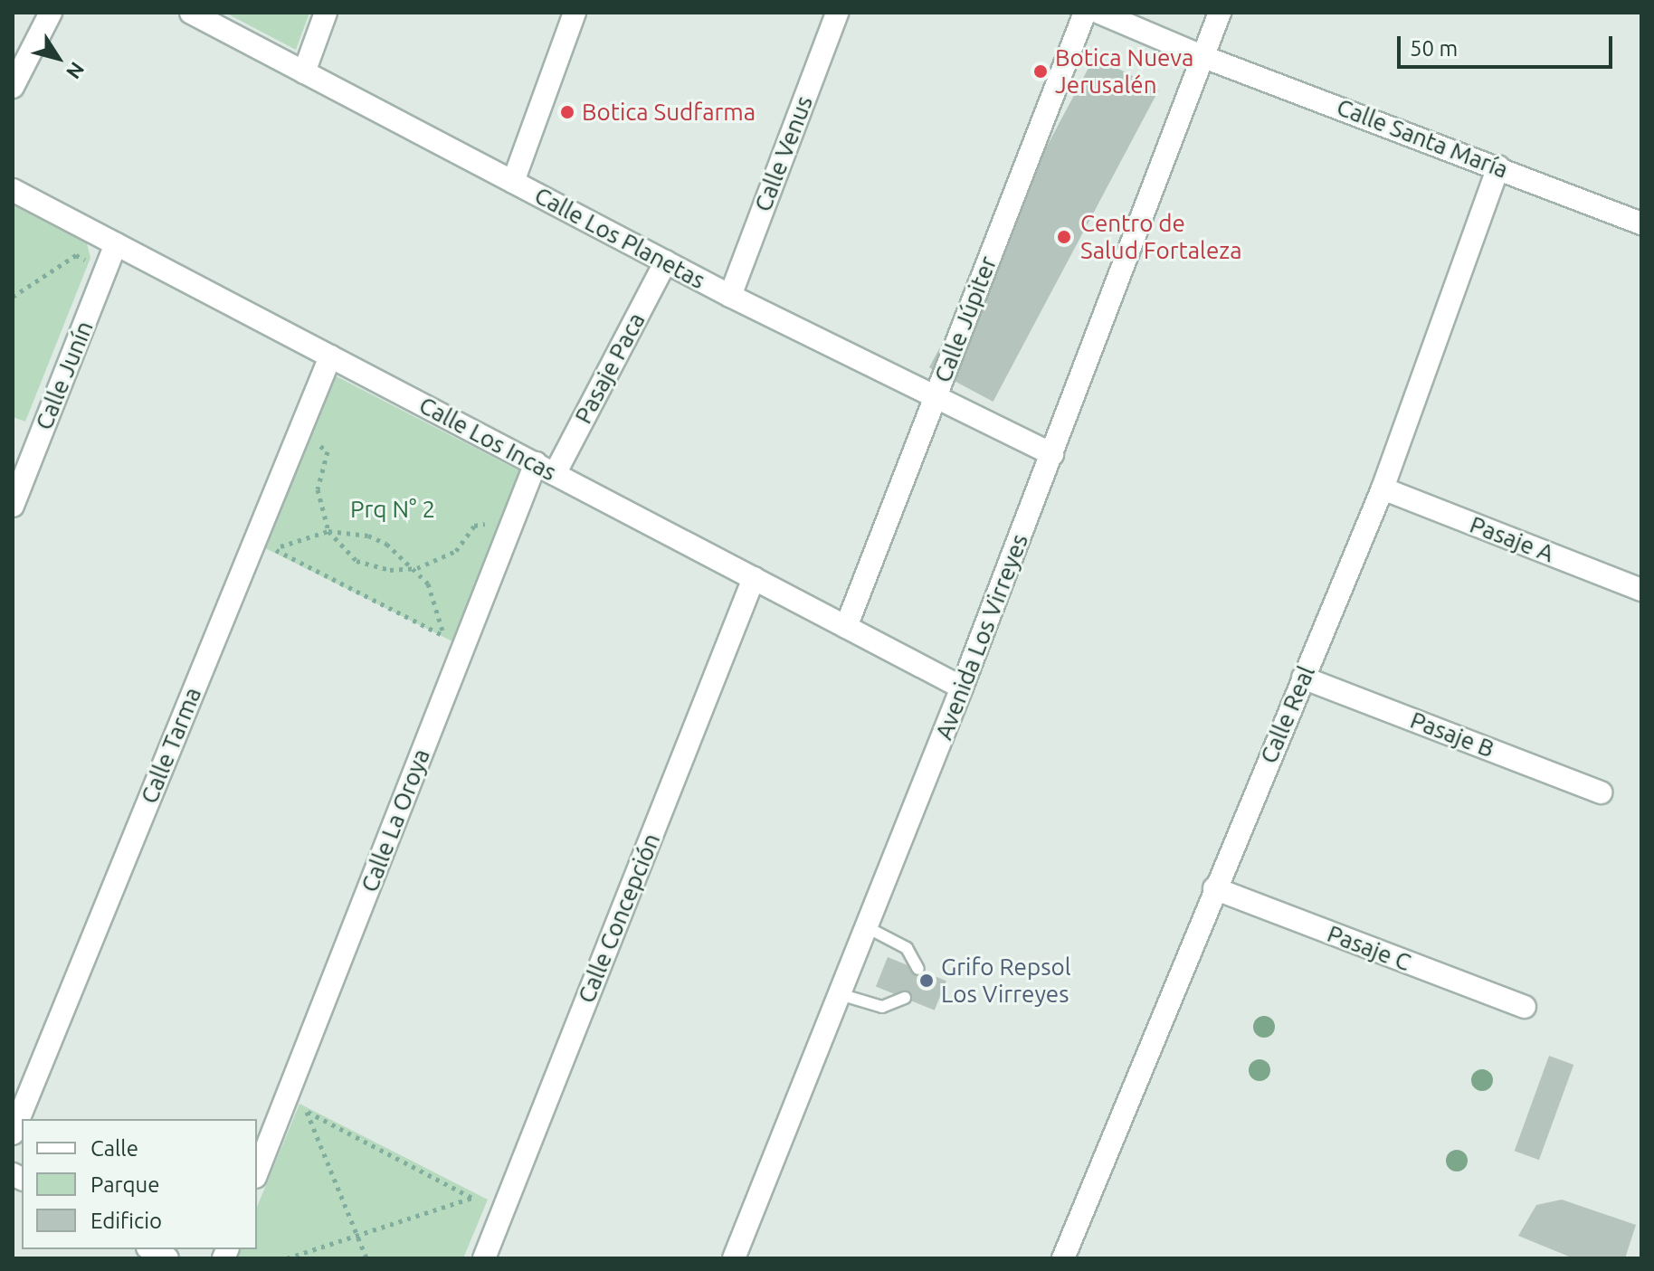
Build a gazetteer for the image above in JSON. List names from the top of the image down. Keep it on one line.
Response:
{"streets":{"street":["Calle Santa María","Calle Venus","Calle Los Planetas","Calle Júpiter","Pasaje Paca","Calle Junín","Calle Los Incas","Pasaje A","Avenida Los Virreyes","Calle Real","Pasaje B","Calle Tarma","Calle La Oroya","Calle Concepción","Pasaje C"]},"crossings":[["Calle Santa María","Avenida Los Virreyes"],["Calle Santa María","Calle Real"],["Calle Venus","Calle Los Planetas"],["Calle Los Planetas","Calle Júpiter"],["Calle Los Planetas","Pasaje Paca"],["Calle Los Planetas","Avenida Los Virreyes"],["Calle Júpiter","Calle Los Incas"],["Pasaje Paca","Calle Los Incas"],["Pasaje Paca","Calle La Oroya"],["Calle Junín","Calle Los Incas"],["Calle Los Incas","Avenida Los Virreyes"],["Calle Los Incas","Calle Tarma"],["Calle Los Incas","Calle La Oroya"],["Calle Los Incas","Calle Concepción"],["Pasaje A","Calle Real"],["Calle Real","Pasaje B"],["Calle Real","Pasaje C"]],"parks":["Prq N° 2"],"places":["Botica Nueva Jerusalén","Botica Sudfarma","Centro de Salud Fortaleza","Grifo Repsol Los Virreyes"],"legend":["Calle","Parque","Edificio"],"scale_bar":"50 m","north":"bottom right"}
